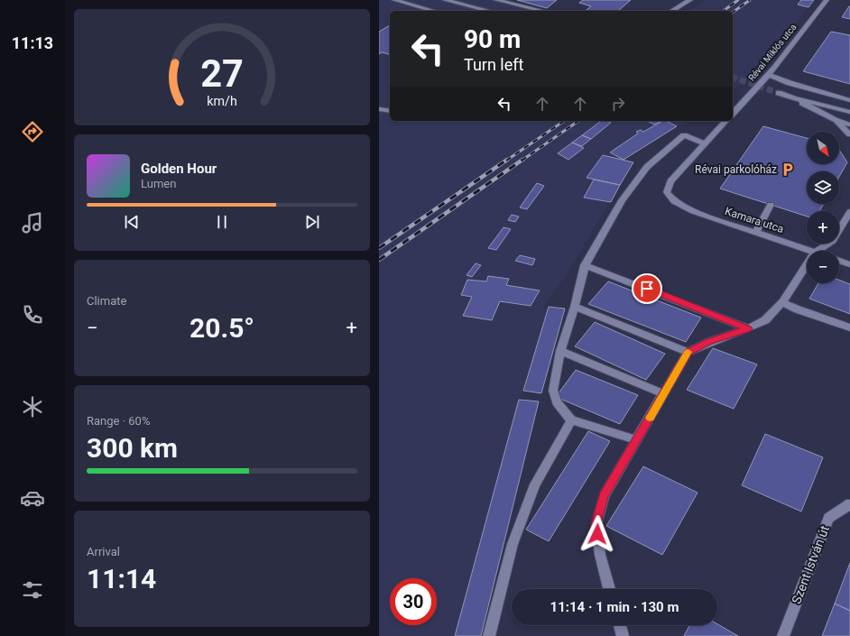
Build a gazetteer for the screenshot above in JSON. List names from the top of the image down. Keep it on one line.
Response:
{"streets":{"street":["Révai Miklós utca","Kamara utca","Szent István út"]},"places":{"parking":["Révai parkolóház"]},"north":"bottom right","page":{"tabs":"11:13","turn":["90 m","Turn left"],"map_buttons":["+","−"],"song":["Golden Hour","Lumen"],"tile":["Climate",["Range · 60%","300 km"],["Arrival","11:14"]],"heat":["−","20.5°","+"],"limit":"30","trip":"11:14 · 1 min · 130 m","gauge":["27","km/h"]}}
